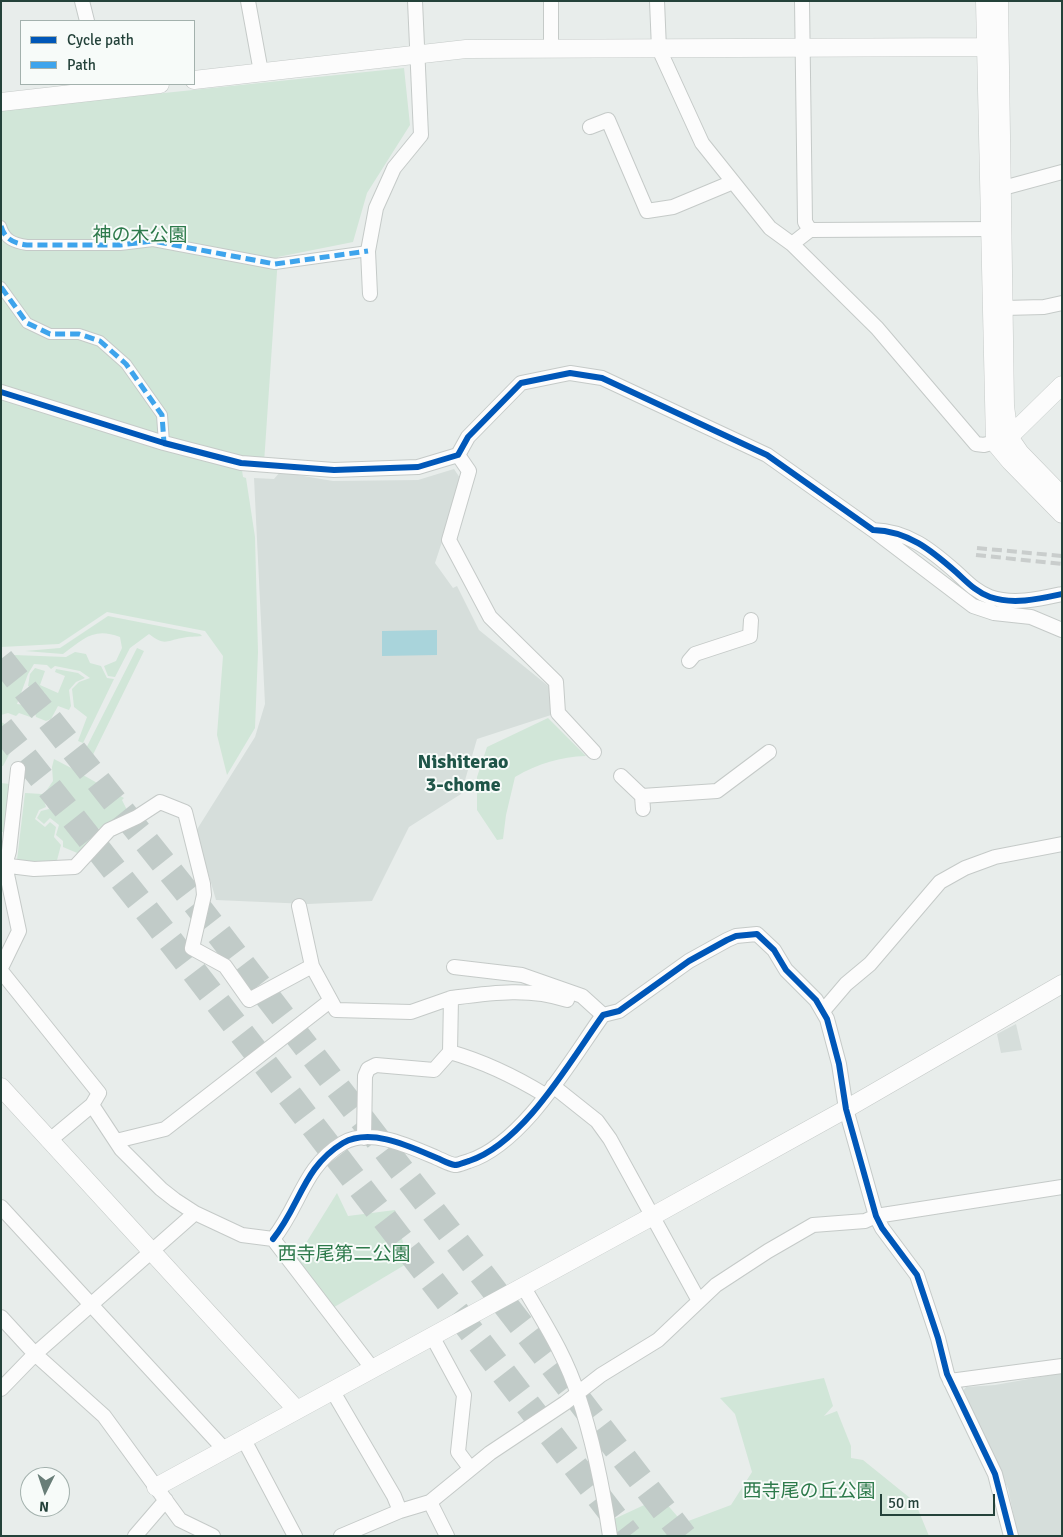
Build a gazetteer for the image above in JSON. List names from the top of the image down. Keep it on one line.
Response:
{"districts":["Nishiterao 3-chome"],"parks":["神の木公園","西寺尾第二公園","西寺尾の丘公園"],"legend":["Cycle path","Path"],"scale_bar":"50 m","north":"bottom"}
